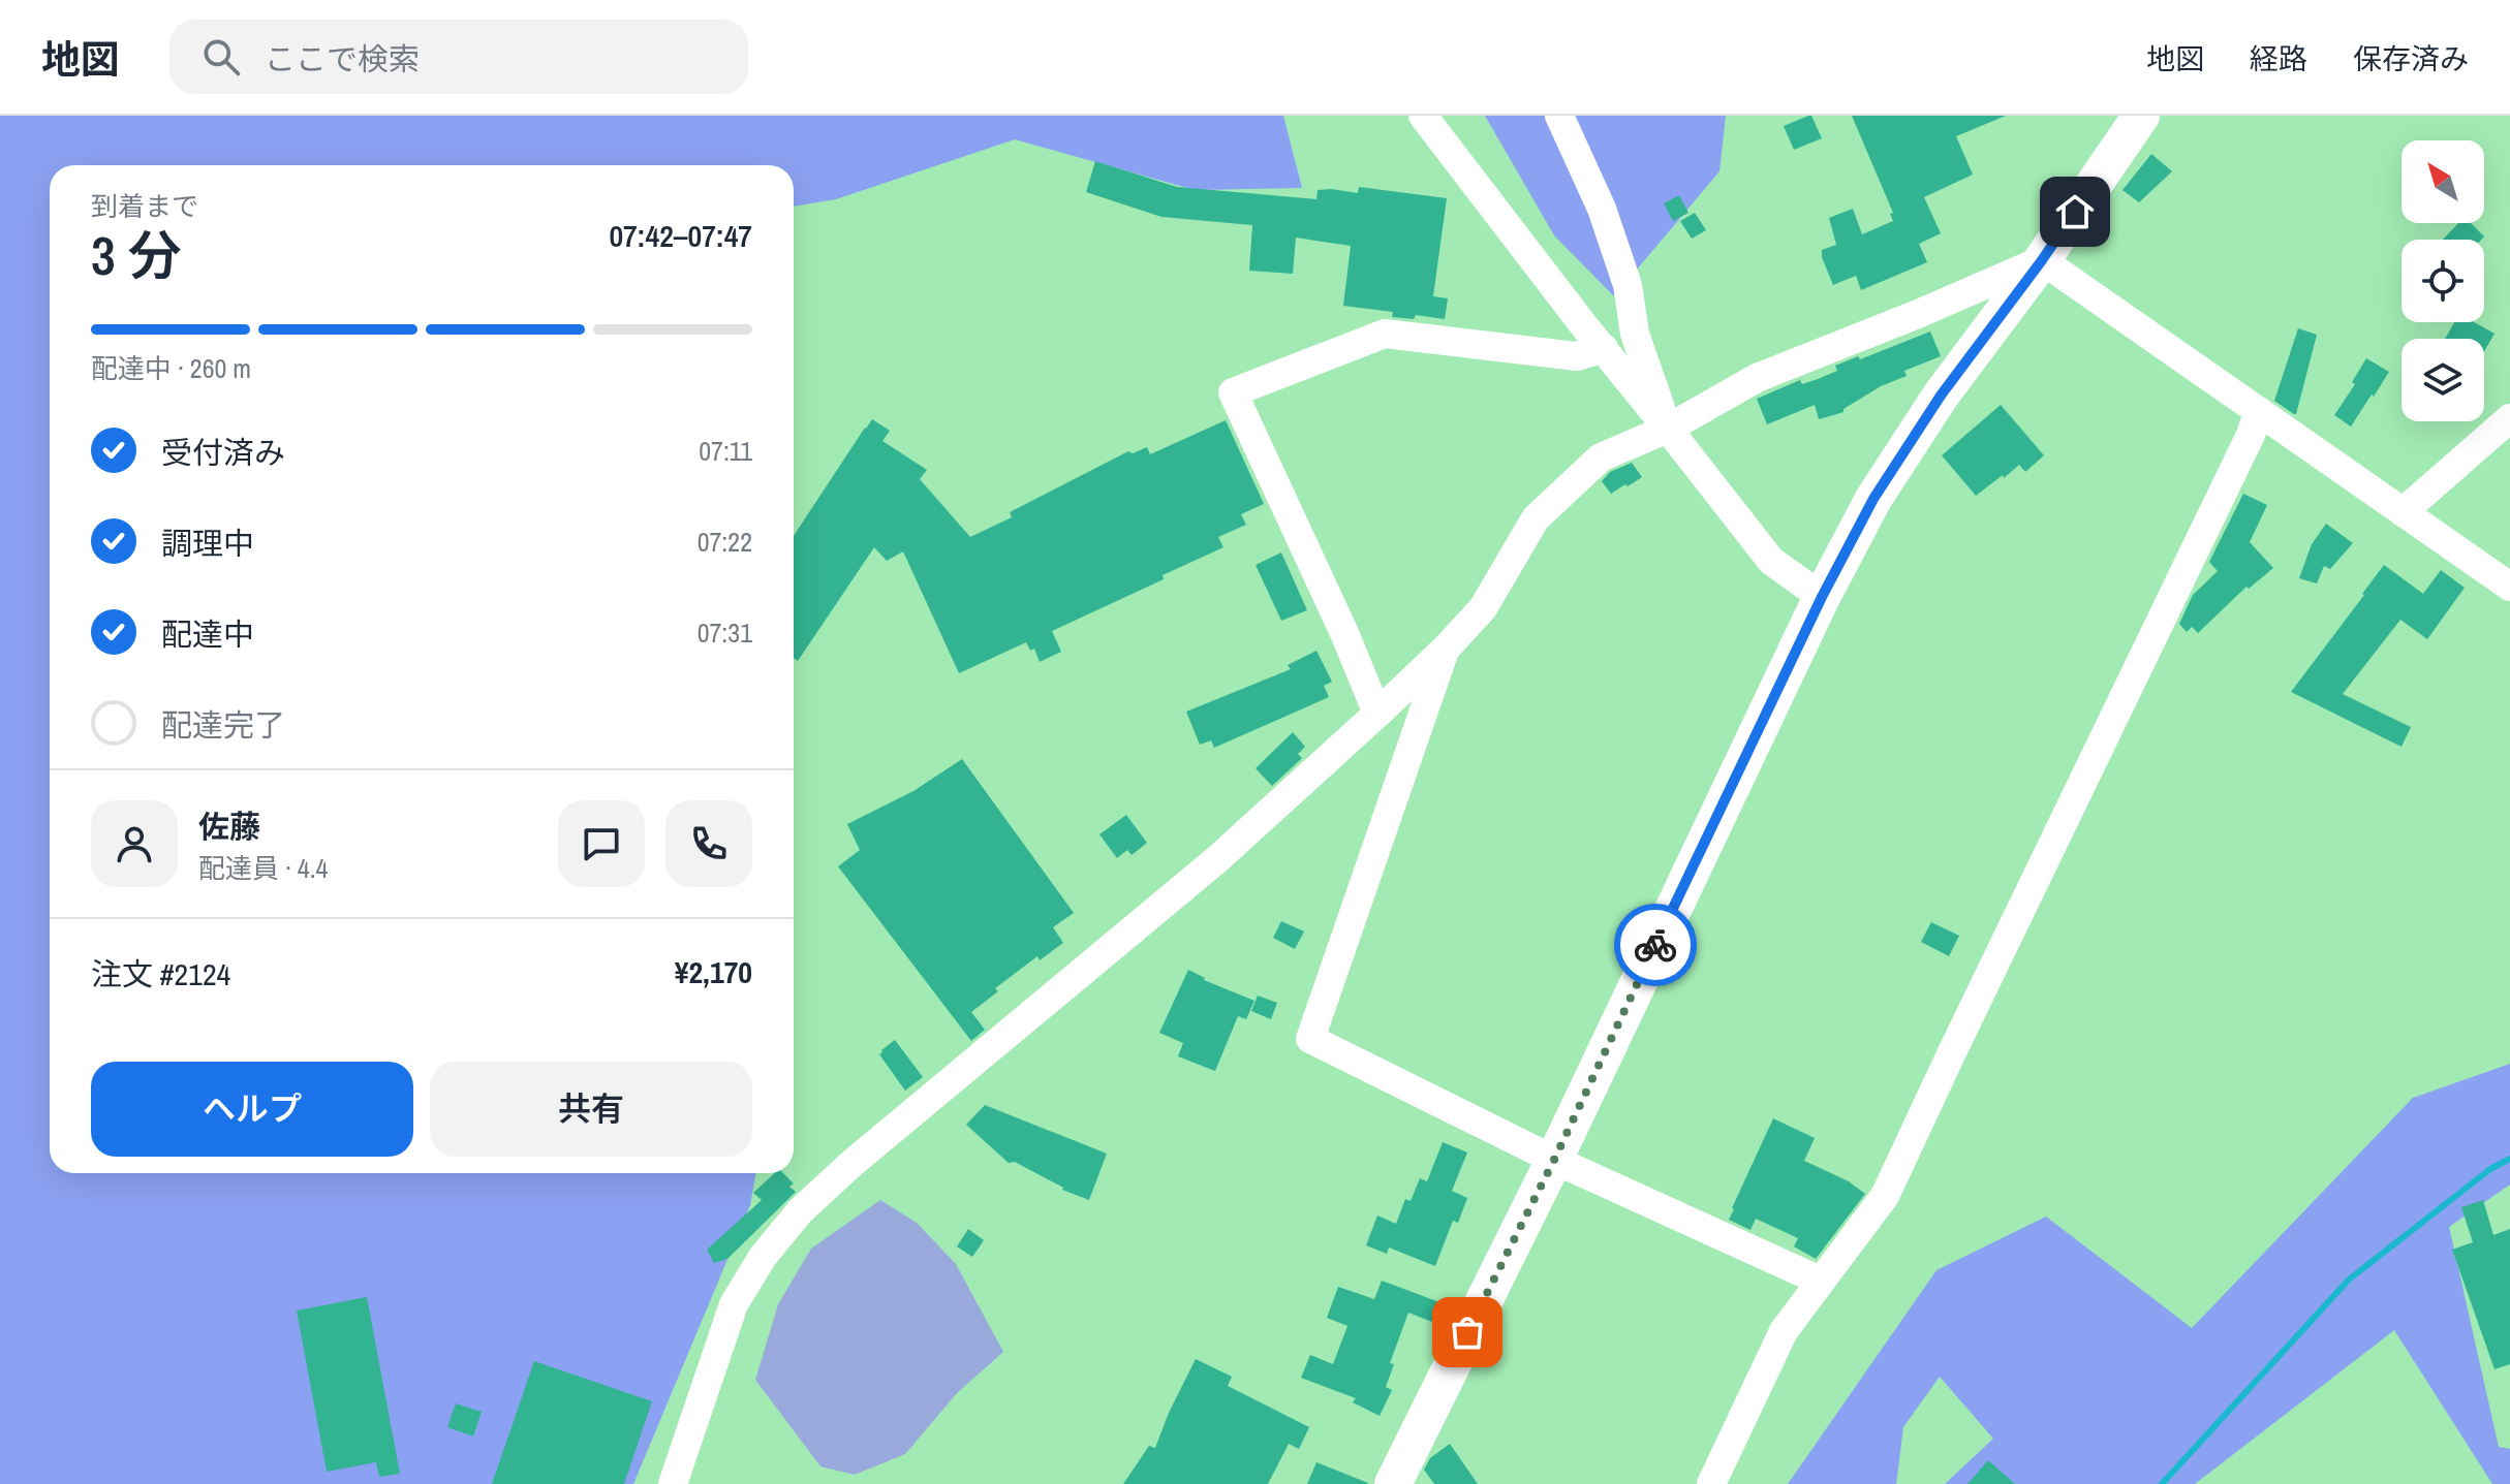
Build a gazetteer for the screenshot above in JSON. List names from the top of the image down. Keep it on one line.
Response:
{"north":"top left","page":{"header":"地図","search":"ここで検索","nav":["地図","経路","保存済み"],"heading":["3 分","到着まで","07:42–07:47"],"panel":["佐藤","配達員 · 4.4","注文 #2124","¥2,170"],"bar":"配達中 · 260 m","list":[["受付済み","07:11"],["調理中","07:22"],["配達中","07:31"],"配達完了"],"buttons":["ヘルプ","共有"]}}
